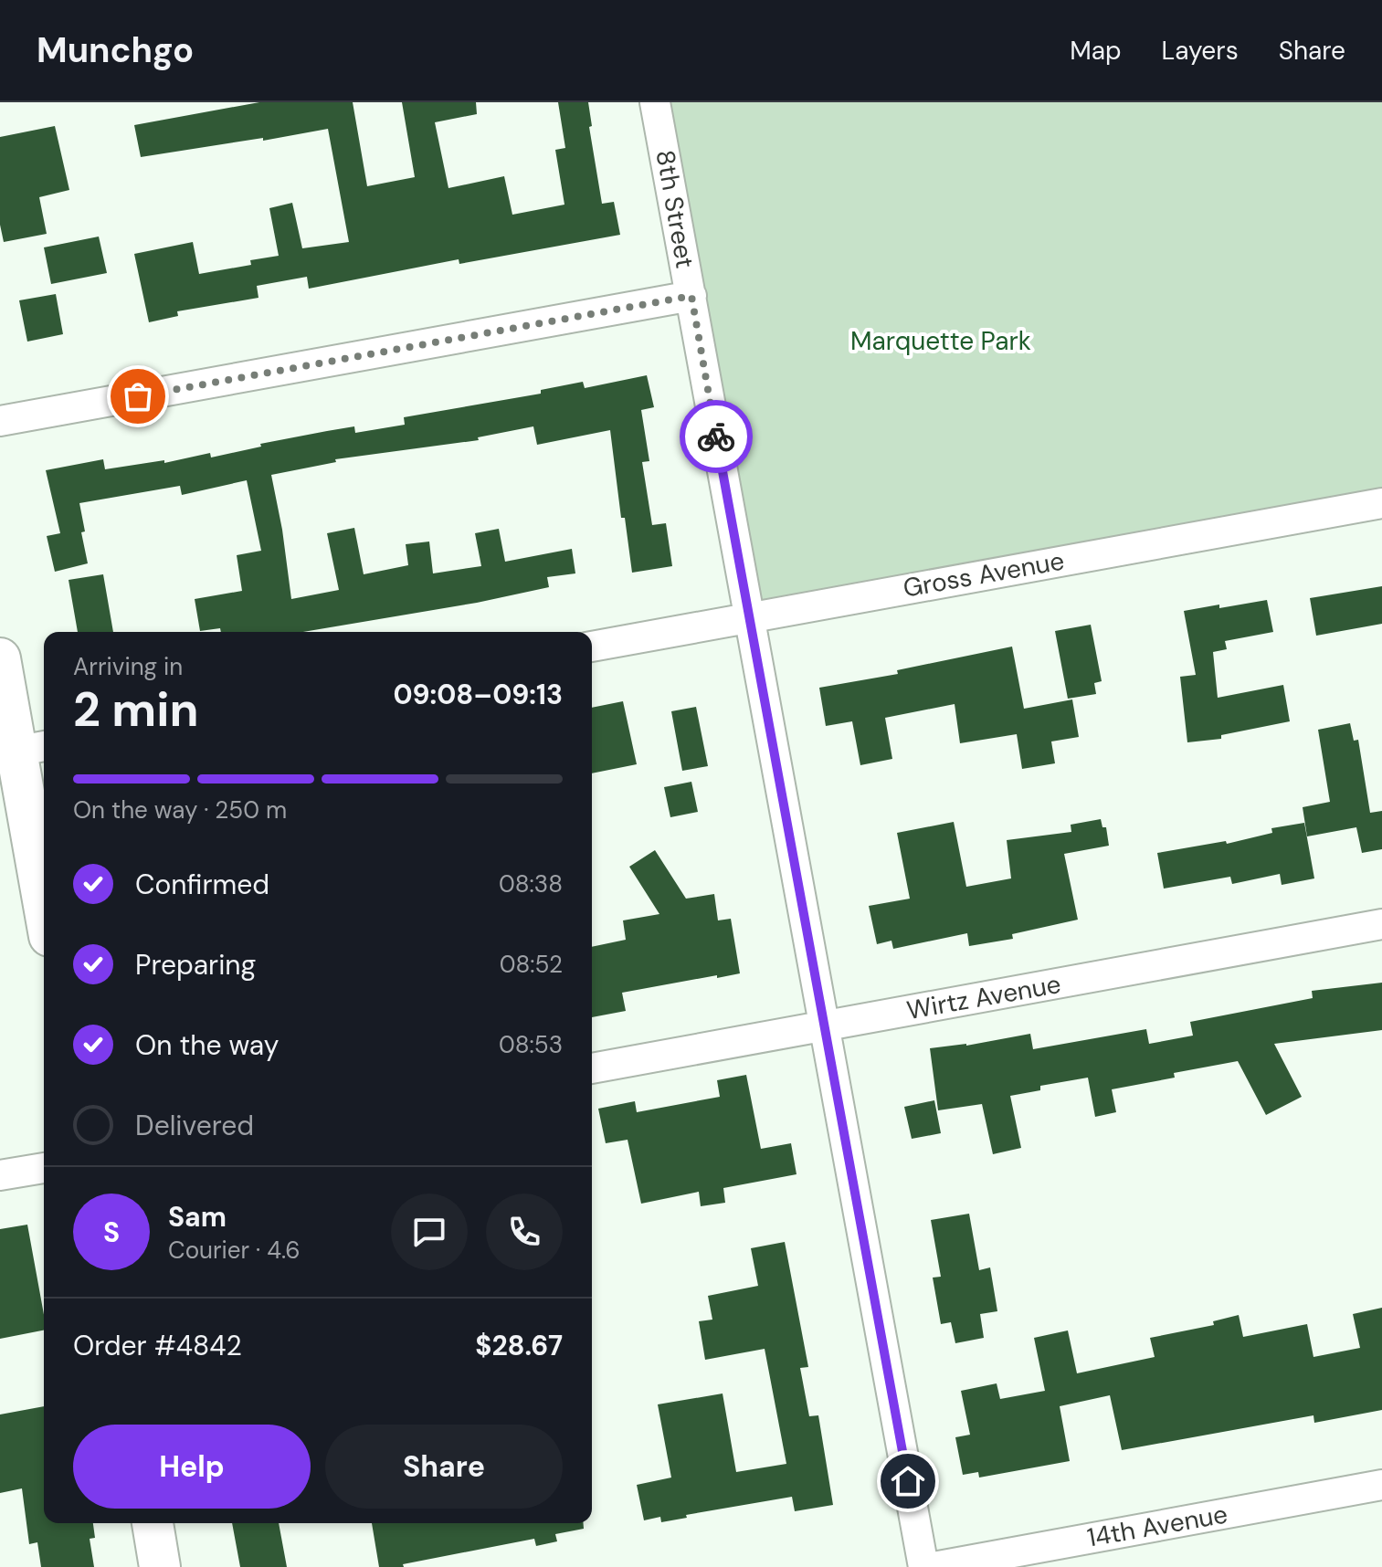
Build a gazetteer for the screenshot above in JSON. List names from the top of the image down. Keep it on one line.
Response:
{"streets":{"street":["8th Street","Gross Avenue","Wirtz Avenue","14th Avenue"]},"crossings":[["8th Street","Gross Avenue"],["8th Street","Wirtz Avenue"]],"parks":["Marquette Park"],"page":{"header":"Munchgo","nav":["Map","Layers","Share"],"heading":["2 min","Arriving in","09:08–09:13"],"panel":["Sam","Courier · 4.6","Order #4842","$28.67"],"bar":"On the way · 250 m","list":[["Confirmed","08:38"],["Preparing","08:52"],["On the way","08:53"],"Delivered"],"round":"S","buttons":["Help","Share"]}}
